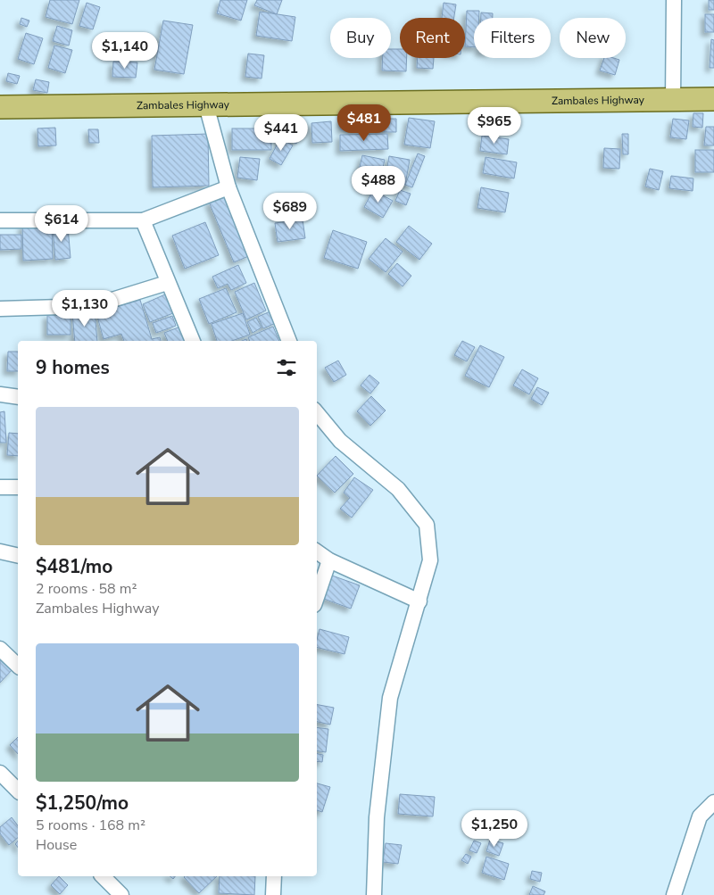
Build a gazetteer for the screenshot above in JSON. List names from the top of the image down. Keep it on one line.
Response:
{"streets":{"main road":["Zambales Highway"]},"page":{"chip":["Buy","Rent","Filters","New"],"price":["$1,140","$481","$965","$441","$488","$689","$614","$1,130","$1,250"],"heading":"9 homes","list":[{"name":"$481/mo","note":"2 rooms · 58 m² · Zambales Highway"},{"name":"$1,250/mo","note":"5 rooms · 168 m² · House"}]}}
